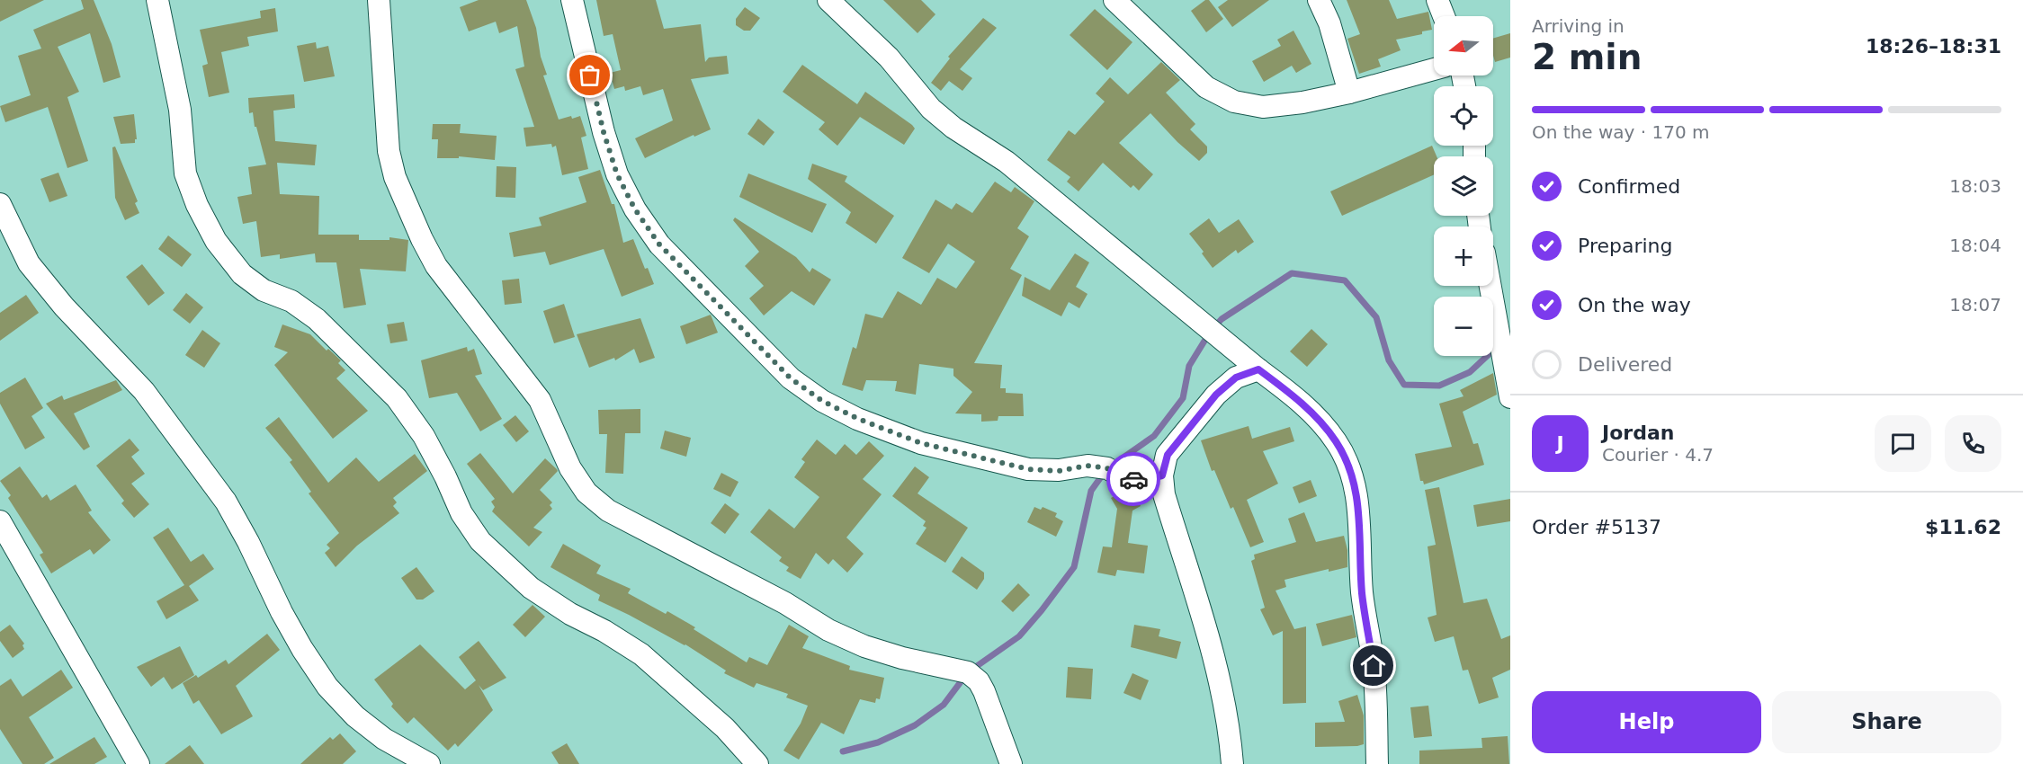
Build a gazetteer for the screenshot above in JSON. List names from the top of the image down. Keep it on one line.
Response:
{"north":"left","page":{"heading":["2 min","Arriving in","18:26–18:31"],"panel":["Jordan","Courier · 4.7","Order #5137","$11.62"],"map_buttons":["+","−"],"bar":"On the way · 170 m","list":[["Confirmed","18:03"],["Preparing","18:04"],["On the way","18:07"],"Delivered"],"round":"J","buttons":["Help","Share"]}}
